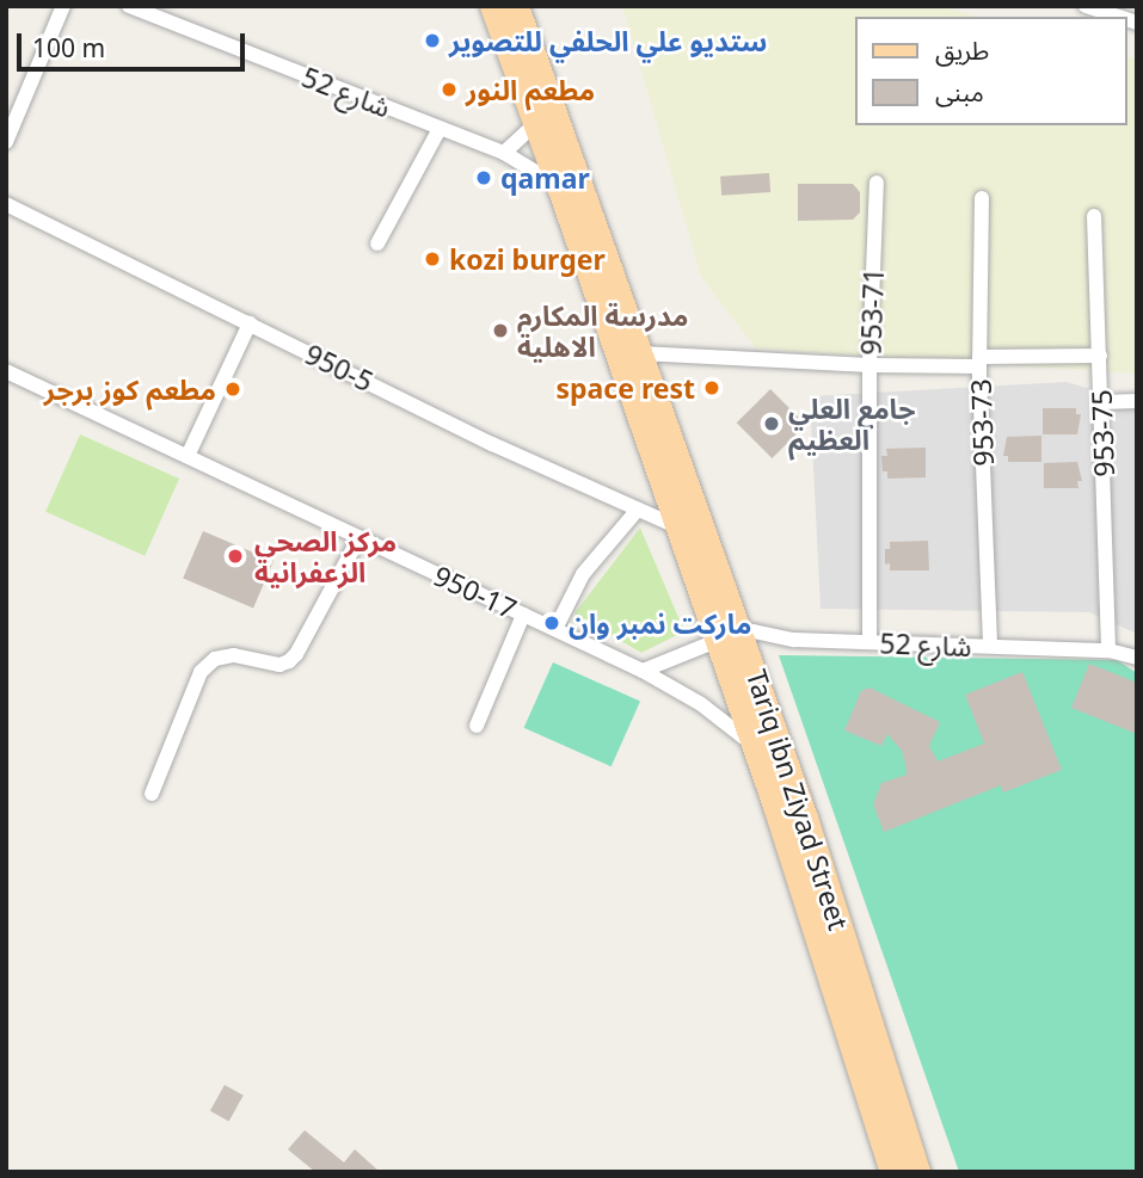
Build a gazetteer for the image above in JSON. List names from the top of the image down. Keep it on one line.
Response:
{"streets":{"main road":["Tariq ibn Ziyad Street"],"street":["شارع 52","953-71","950-5","953-73","953-75","950-17"]},"crossings":[["شارع 52","953-71"],["شارع 52","953-73"],["شارع 52","953-75"],["شارع 52","950-17"],["شارع 52","Tariq ibn Ziyad Street"],["950-5","Tariq ibn Ziyad Street"],["950-17","Tariq ibn Ziyad Street"]],"places":["ستديو علي الحلفي للتصوير","مطعم النور","qamar","kozi burger","مدرسة المكارم الاهلية","space rest","مطعم كوز برجر","جامع العلي العظيم","مركز الصحي الزعفرانية","ماركت نمبر وان"],"legend":["طريق","مبنى"],"scale_bar":"100 m"}
